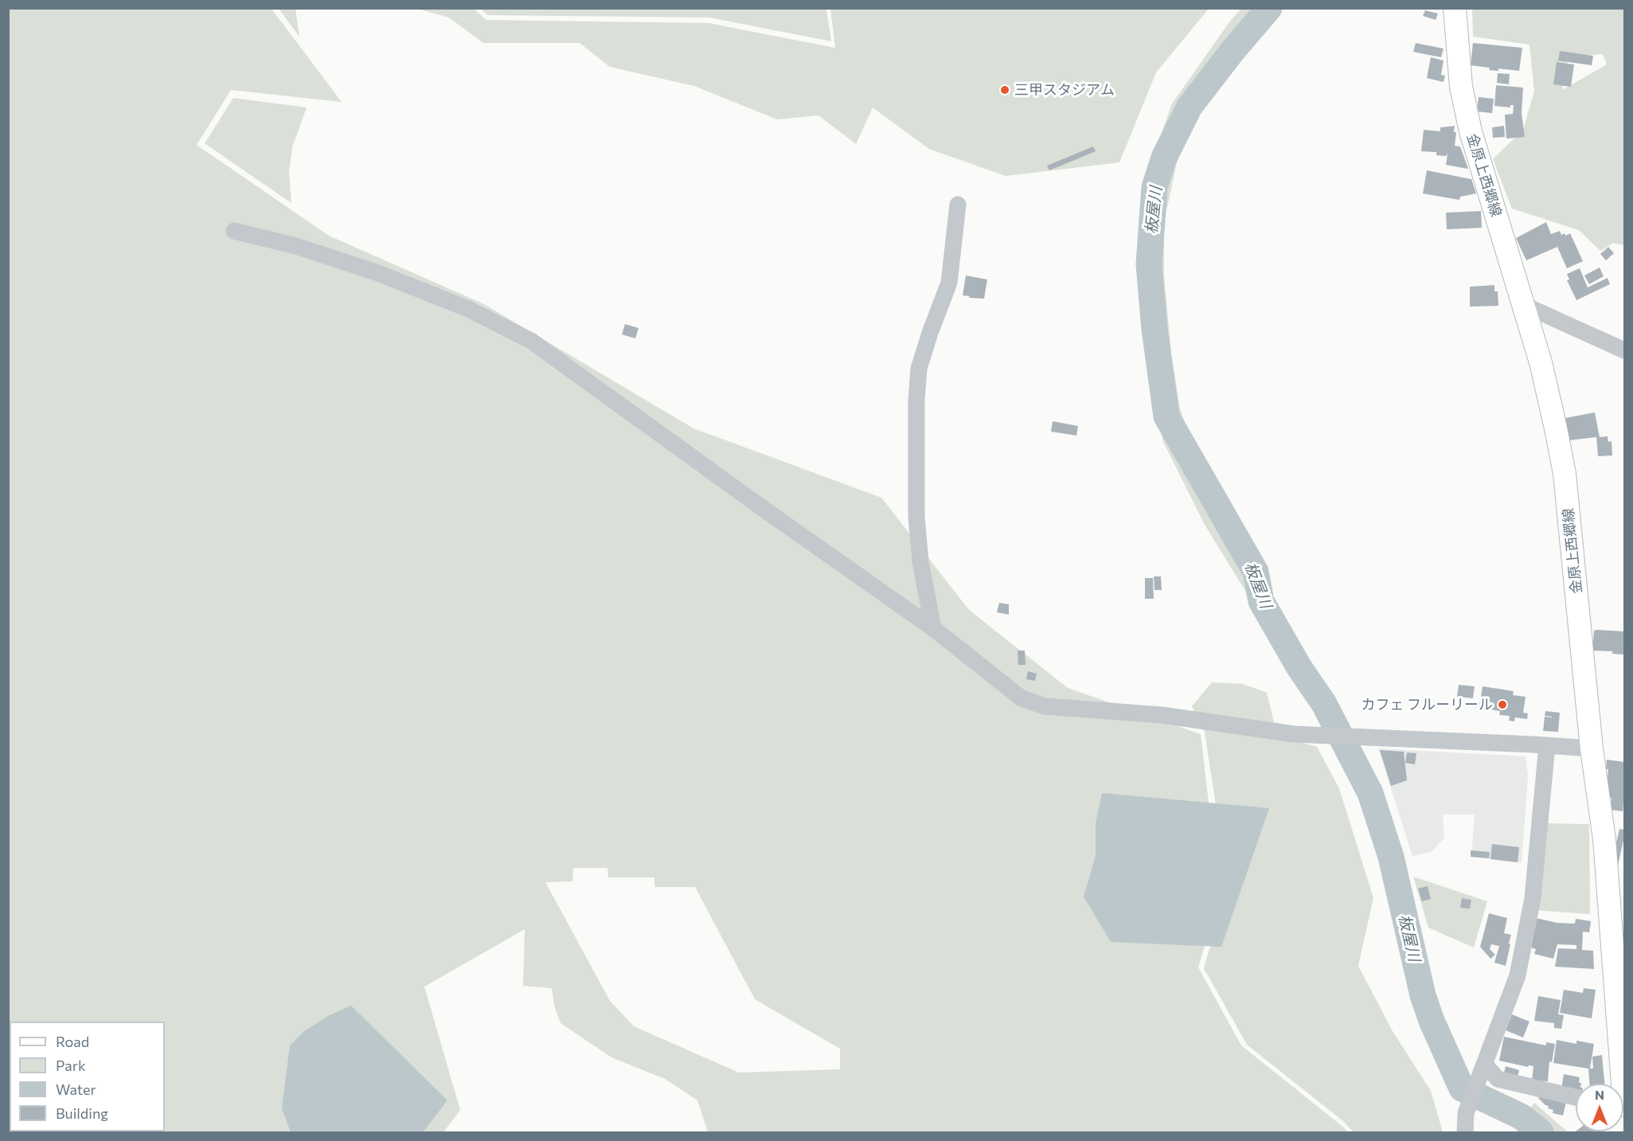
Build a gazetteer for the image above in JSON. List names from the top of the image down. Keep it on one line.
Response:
{"streets":{"main road":["金原上西郷線"]},"water":["板屋川"],"places":["三甲スタジアム","カフェ フルーリール"],"legend":["Road","Park","Water","Building"],"north":"top"}
